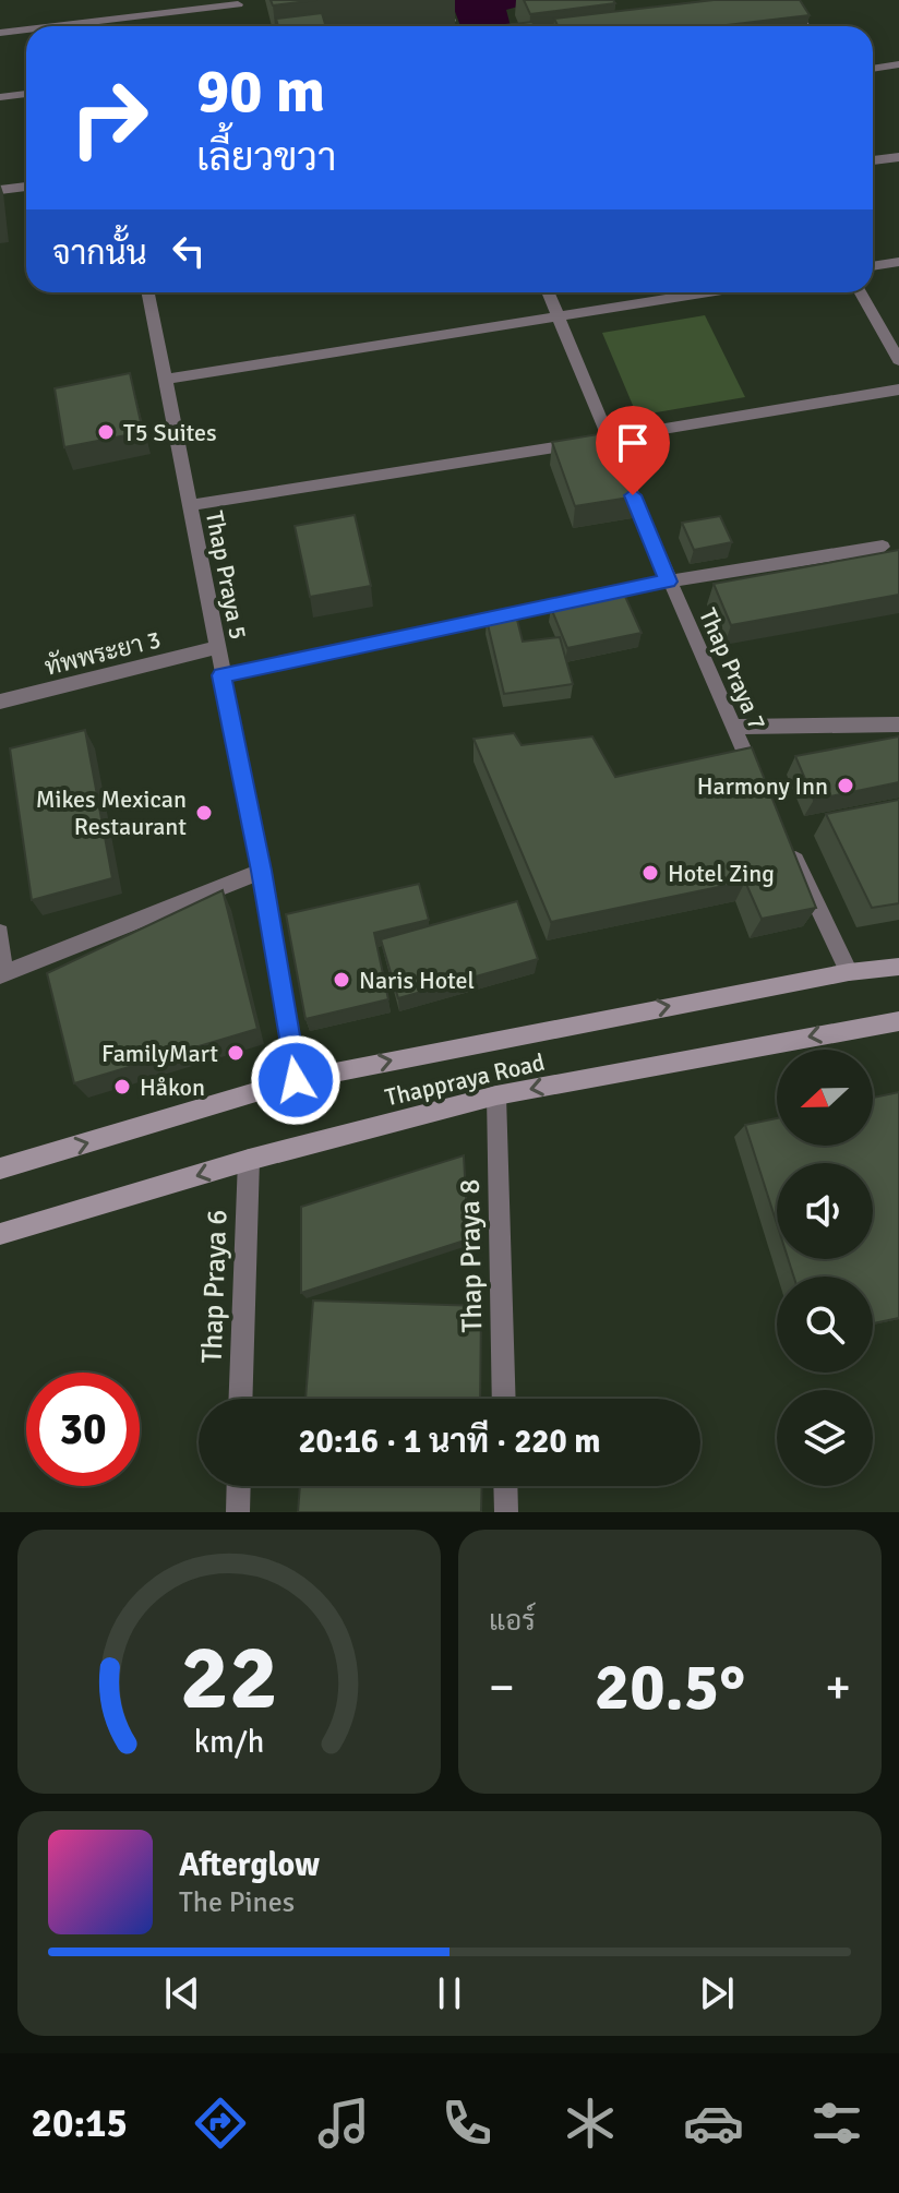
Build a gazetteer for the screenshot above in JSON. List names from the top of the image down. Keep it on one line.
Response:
{"streets":{"main road":["Thappraya Road"],"street":["Thap Praya 5","ทัพพระยา 3","Thap Praya 7","Thap Praya 8","Thap Praya 6"]},"crossings":[["Thap Praya 5","ทัพพระยา 3"],["Thap Praya 5","Thappraya Road"],["Thappraya Road","Thap Praya 8"],["Thappraya Road","Thap Praya 6"]],"places":["T5 Suites","Harmony Inn","Mikes Mexican Restaurant","Hotel Zing","Naris Hotel","FamilyMart","Håkon"],"north":"left","page":{"turn":["90 m","เลี้ยวขวา"],"then":"จากนั้น","limit":"30","trip":"20:16 · 1 นาที · 220 m","tile":"แอร์","heat":["−","20.5°","+"],"song":["Afterglow","The Pines"],"tabs":"20:15","gauge":["22","km/h"]}}
